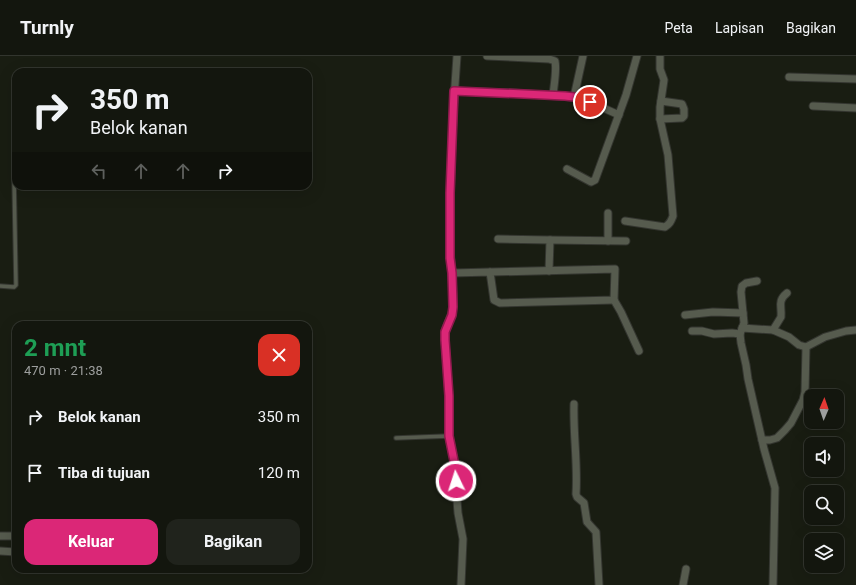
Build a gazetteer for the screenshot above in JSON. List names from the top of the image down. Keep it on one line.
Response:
{"north":"top","page":{"header":"Turnly","nav":["Peta","Lapisan","Bagikan"],"turn":["350 m","Belok kanan"],"heading":["2 mnt","470 m · 21:38"],"list":[{"name":"Belok kanan","value":"350 m"},{"name":"Tiba di tujuan","value":"120 m"}],"buttons":["Keluar","Bagikan"]}}
